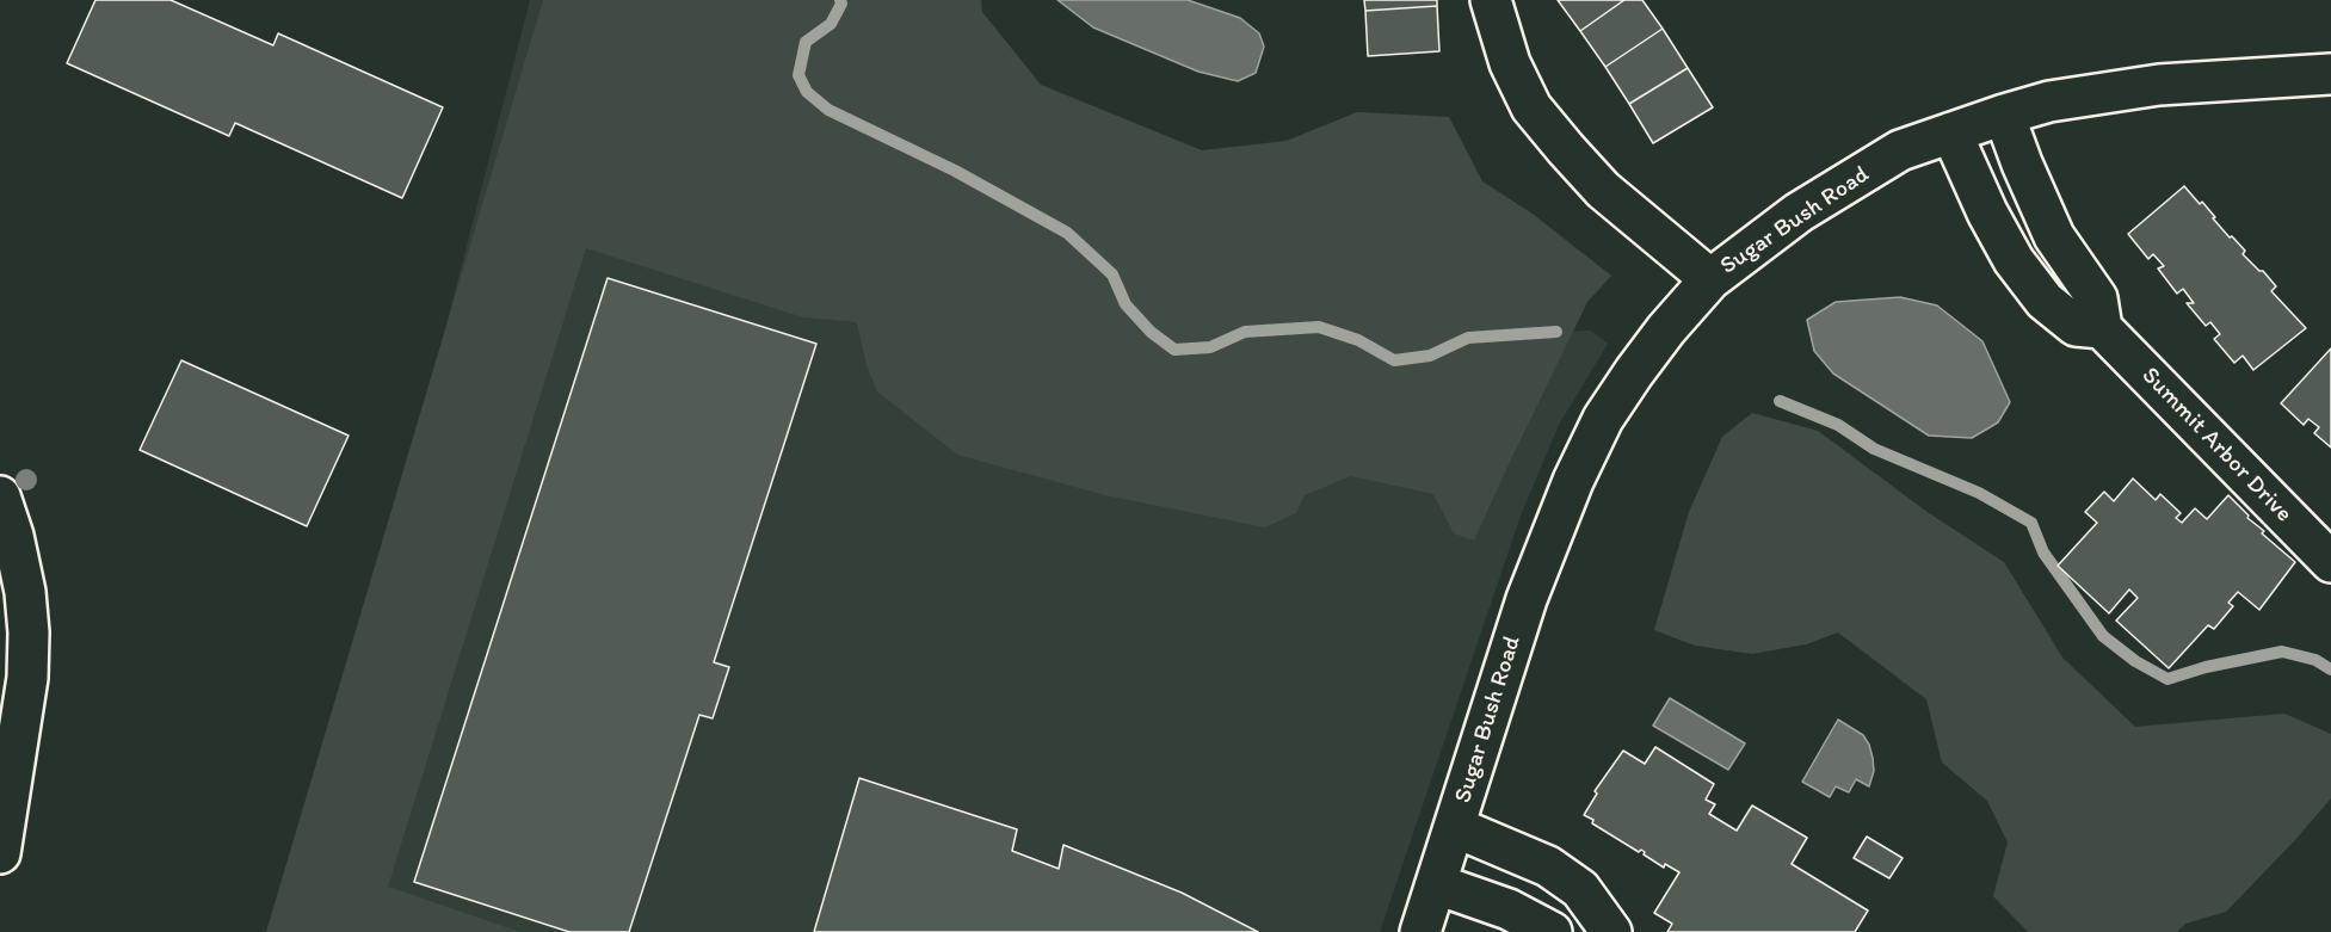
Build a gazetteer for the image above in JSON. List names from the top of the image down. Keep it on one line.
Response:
{"streets":{"street":["Sugar Bush Road","Summit Arbor Drive"]}}
